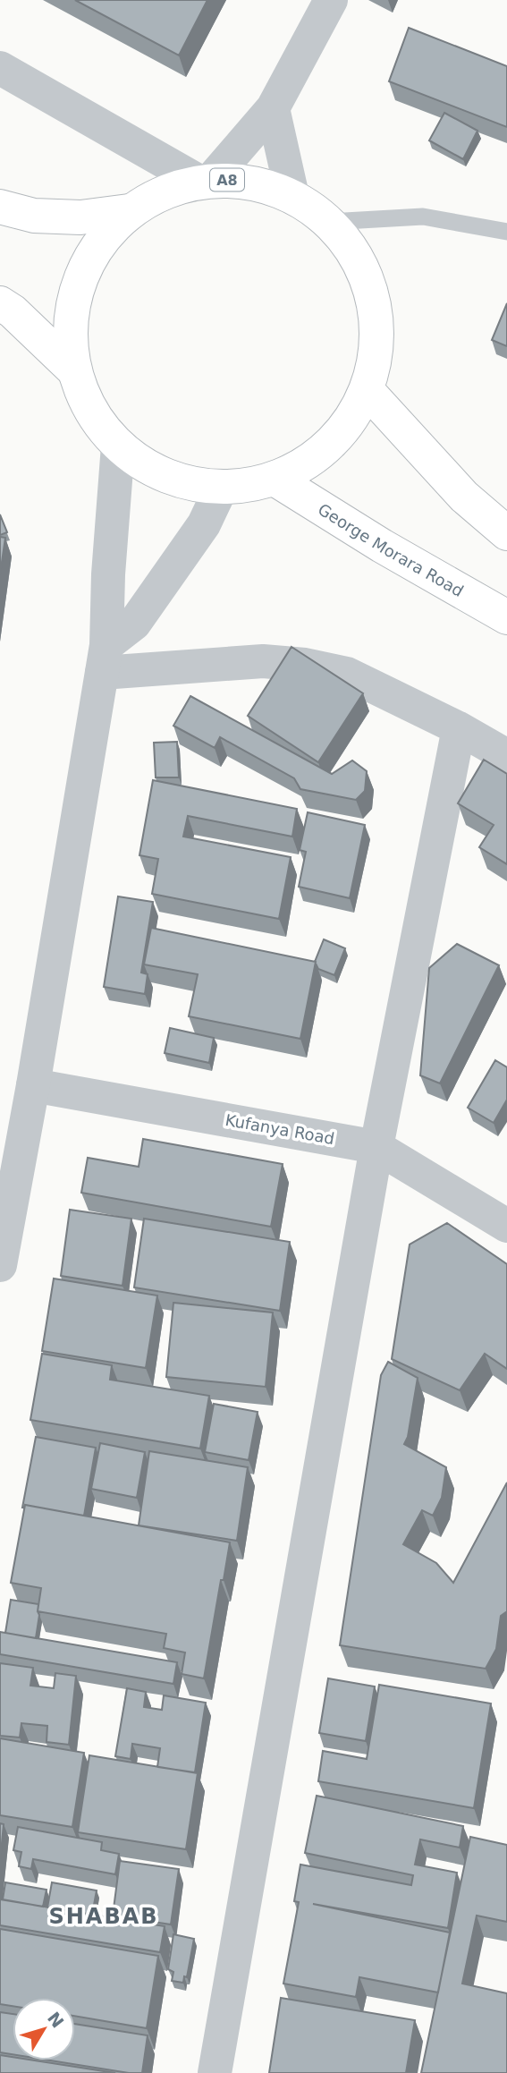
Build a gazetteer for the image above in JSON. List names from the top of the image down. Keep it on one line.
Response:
{"streets":{"highway":["A8","George Morara Road"],"street":["Kufanya Road"]},"crossings":[["A8","George Morara Road"]],"districts":["SHABAB"],"north":"top right"}
